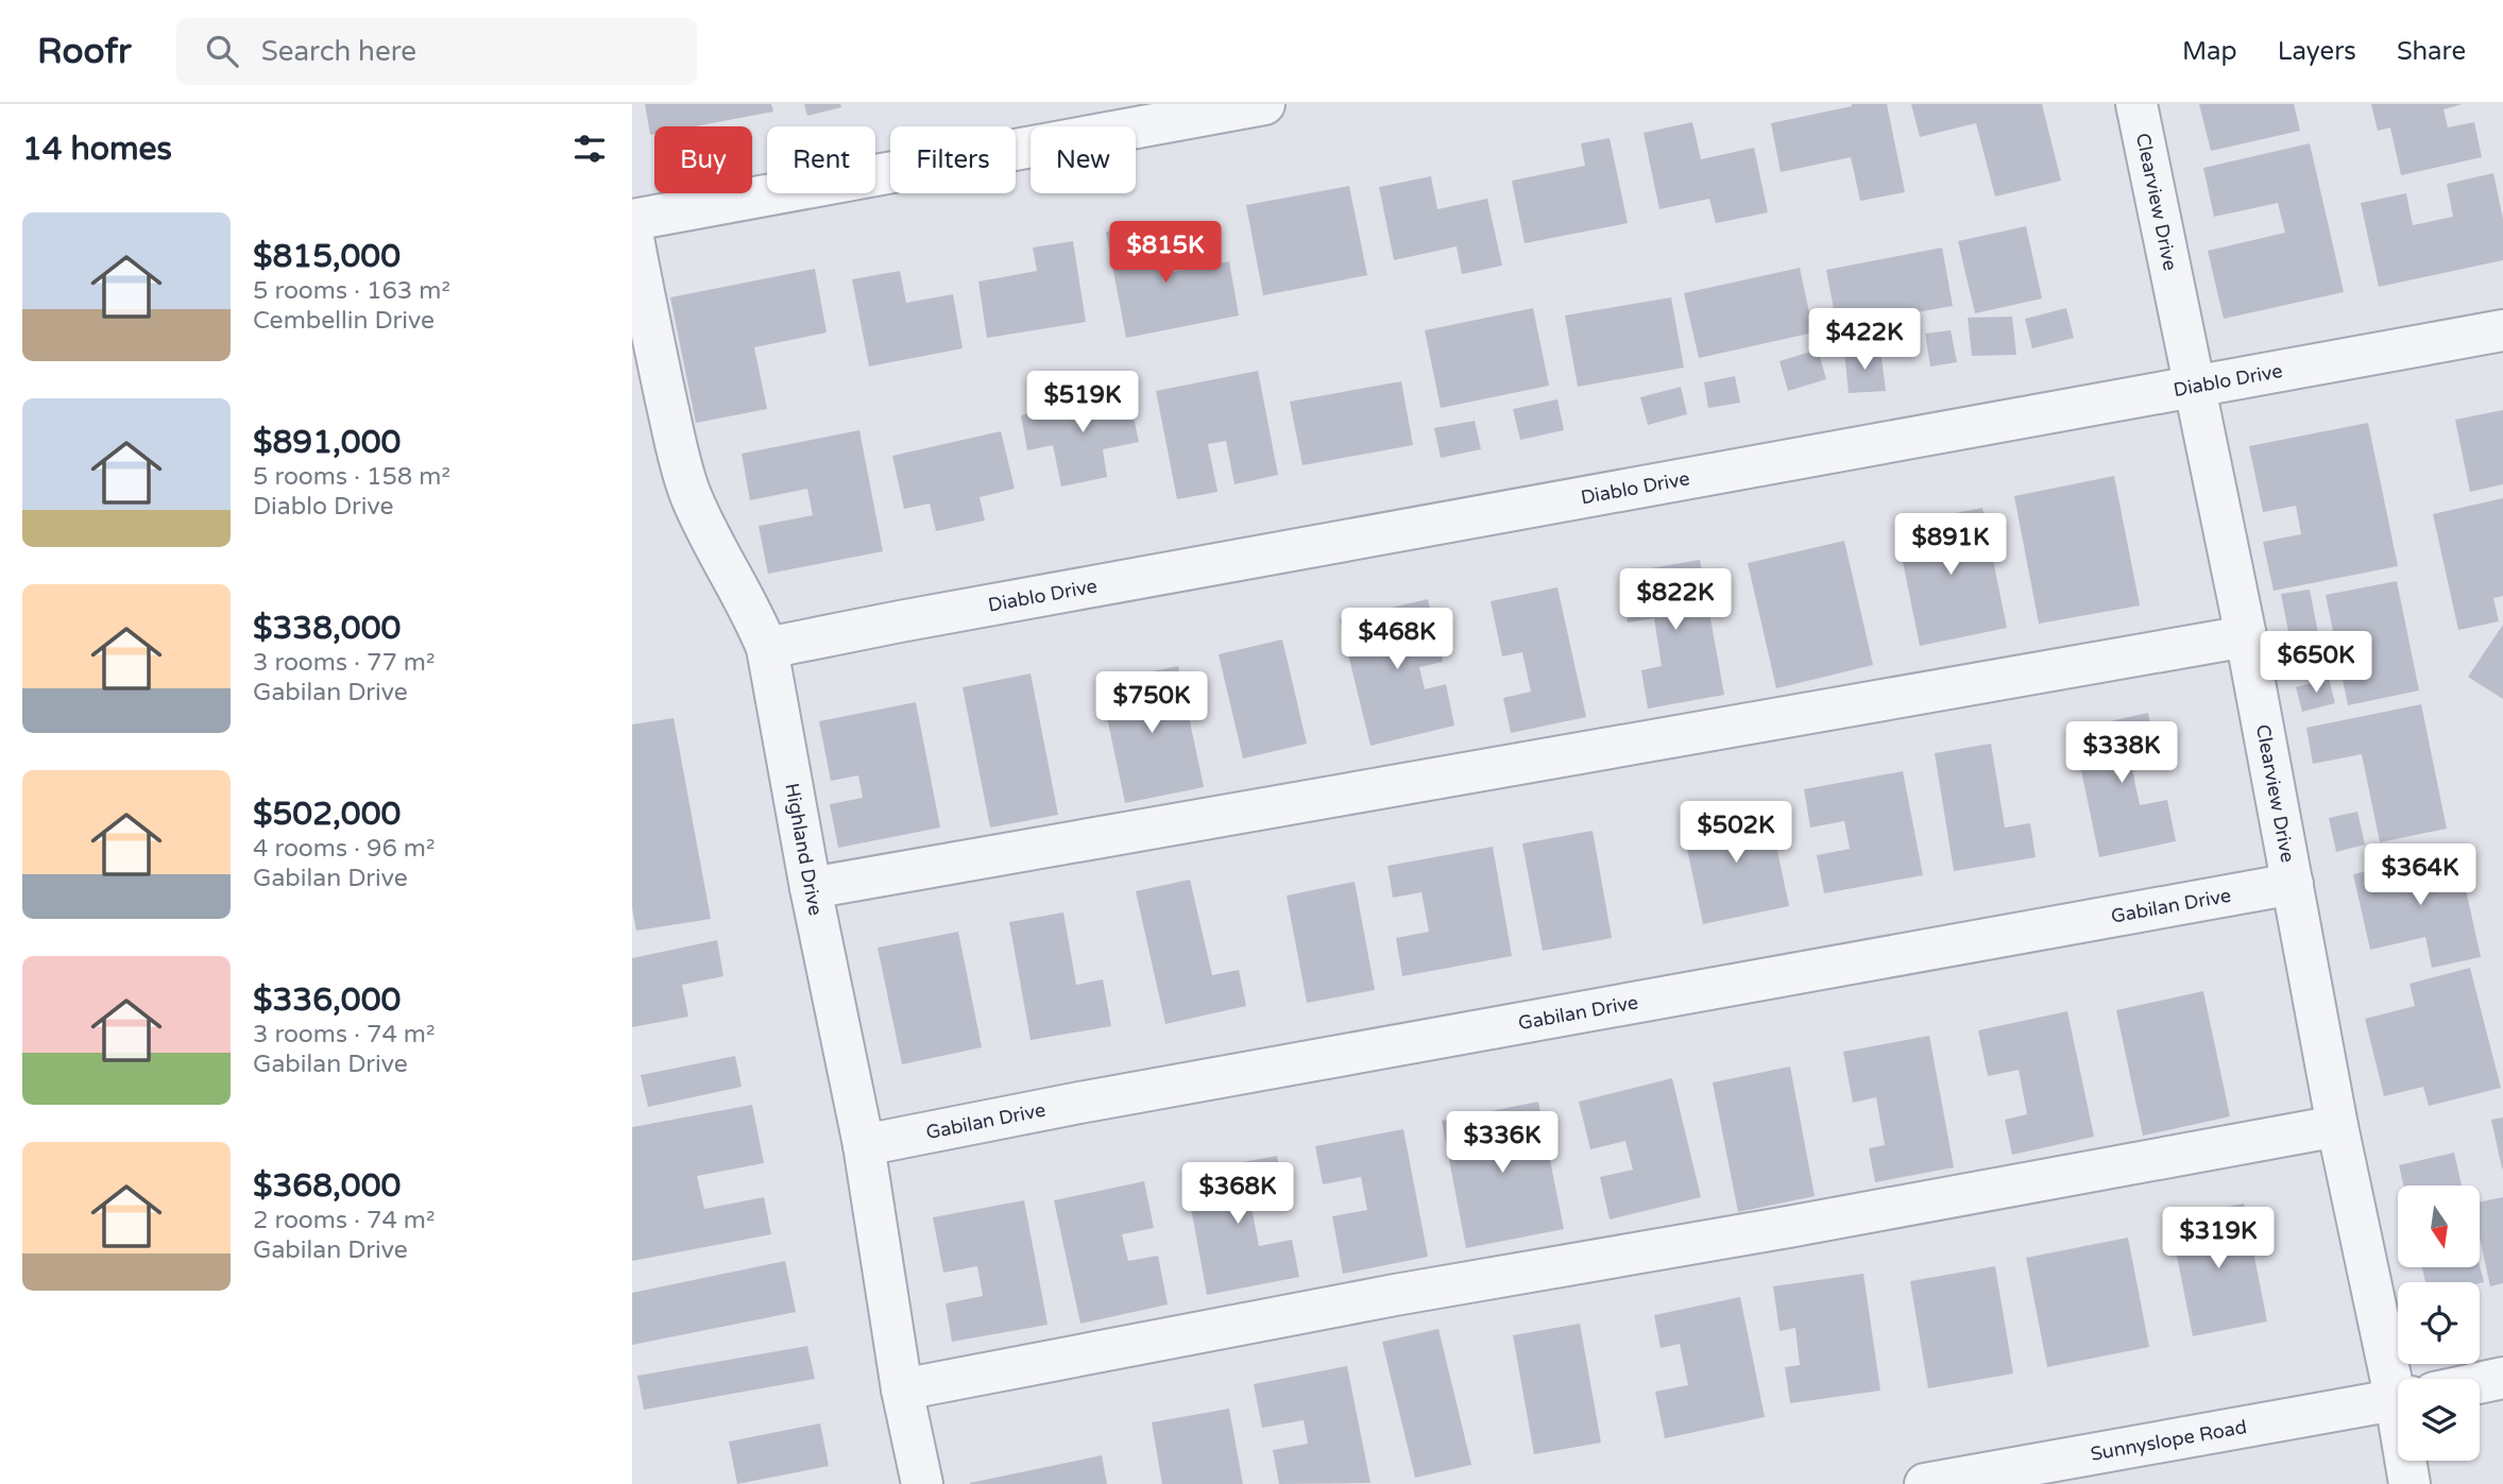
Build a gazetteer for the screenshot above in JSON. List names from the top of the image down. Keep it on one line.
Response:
{"streets":{"street":["Clearview Drive","Diablo Drive","Highland Drive","Gabilan Drive","Sunnyslope Road"]},"crossings":[["Clearview Drive","Diablo Drive"],["Clearview Drive","Gabilan Drive"],["Diablo Drive","Highland Drive"],["Highland Drive","Gabilan Drive"]],"north":"bottom","page":{"header":"Roofr","search":"Search here","nav":["Map","Layers","Share"],"heading":"14 homes","chip":["Buy","Rent","Filters","New"],"list":[{"name":"$815,000","note":"5 rooms · 163 m² · Cembellin Drive"},{"name":"$891,000","note":"5 rooms · 158 m² · Diablo Drive"},{"name":"$338,000","note":"3 rooms · 77 m² · Gabilan Drive"},{"name":"$502,000","note":"4 rooms · 96 m² · Gabilan Drive"},{"name":"$336,000","note":"3 rooms · 74 m² · Gabilan Drive"},{"name":"$368,000","note":"2 rooms · 74 m² · Gabilan Drive"}],"price":["$815K","$422K","$519K","$891K","$822K","$468K","$650K","$750K","$338K","$502K","$364K","$336K","$368K","$319K"]}}
